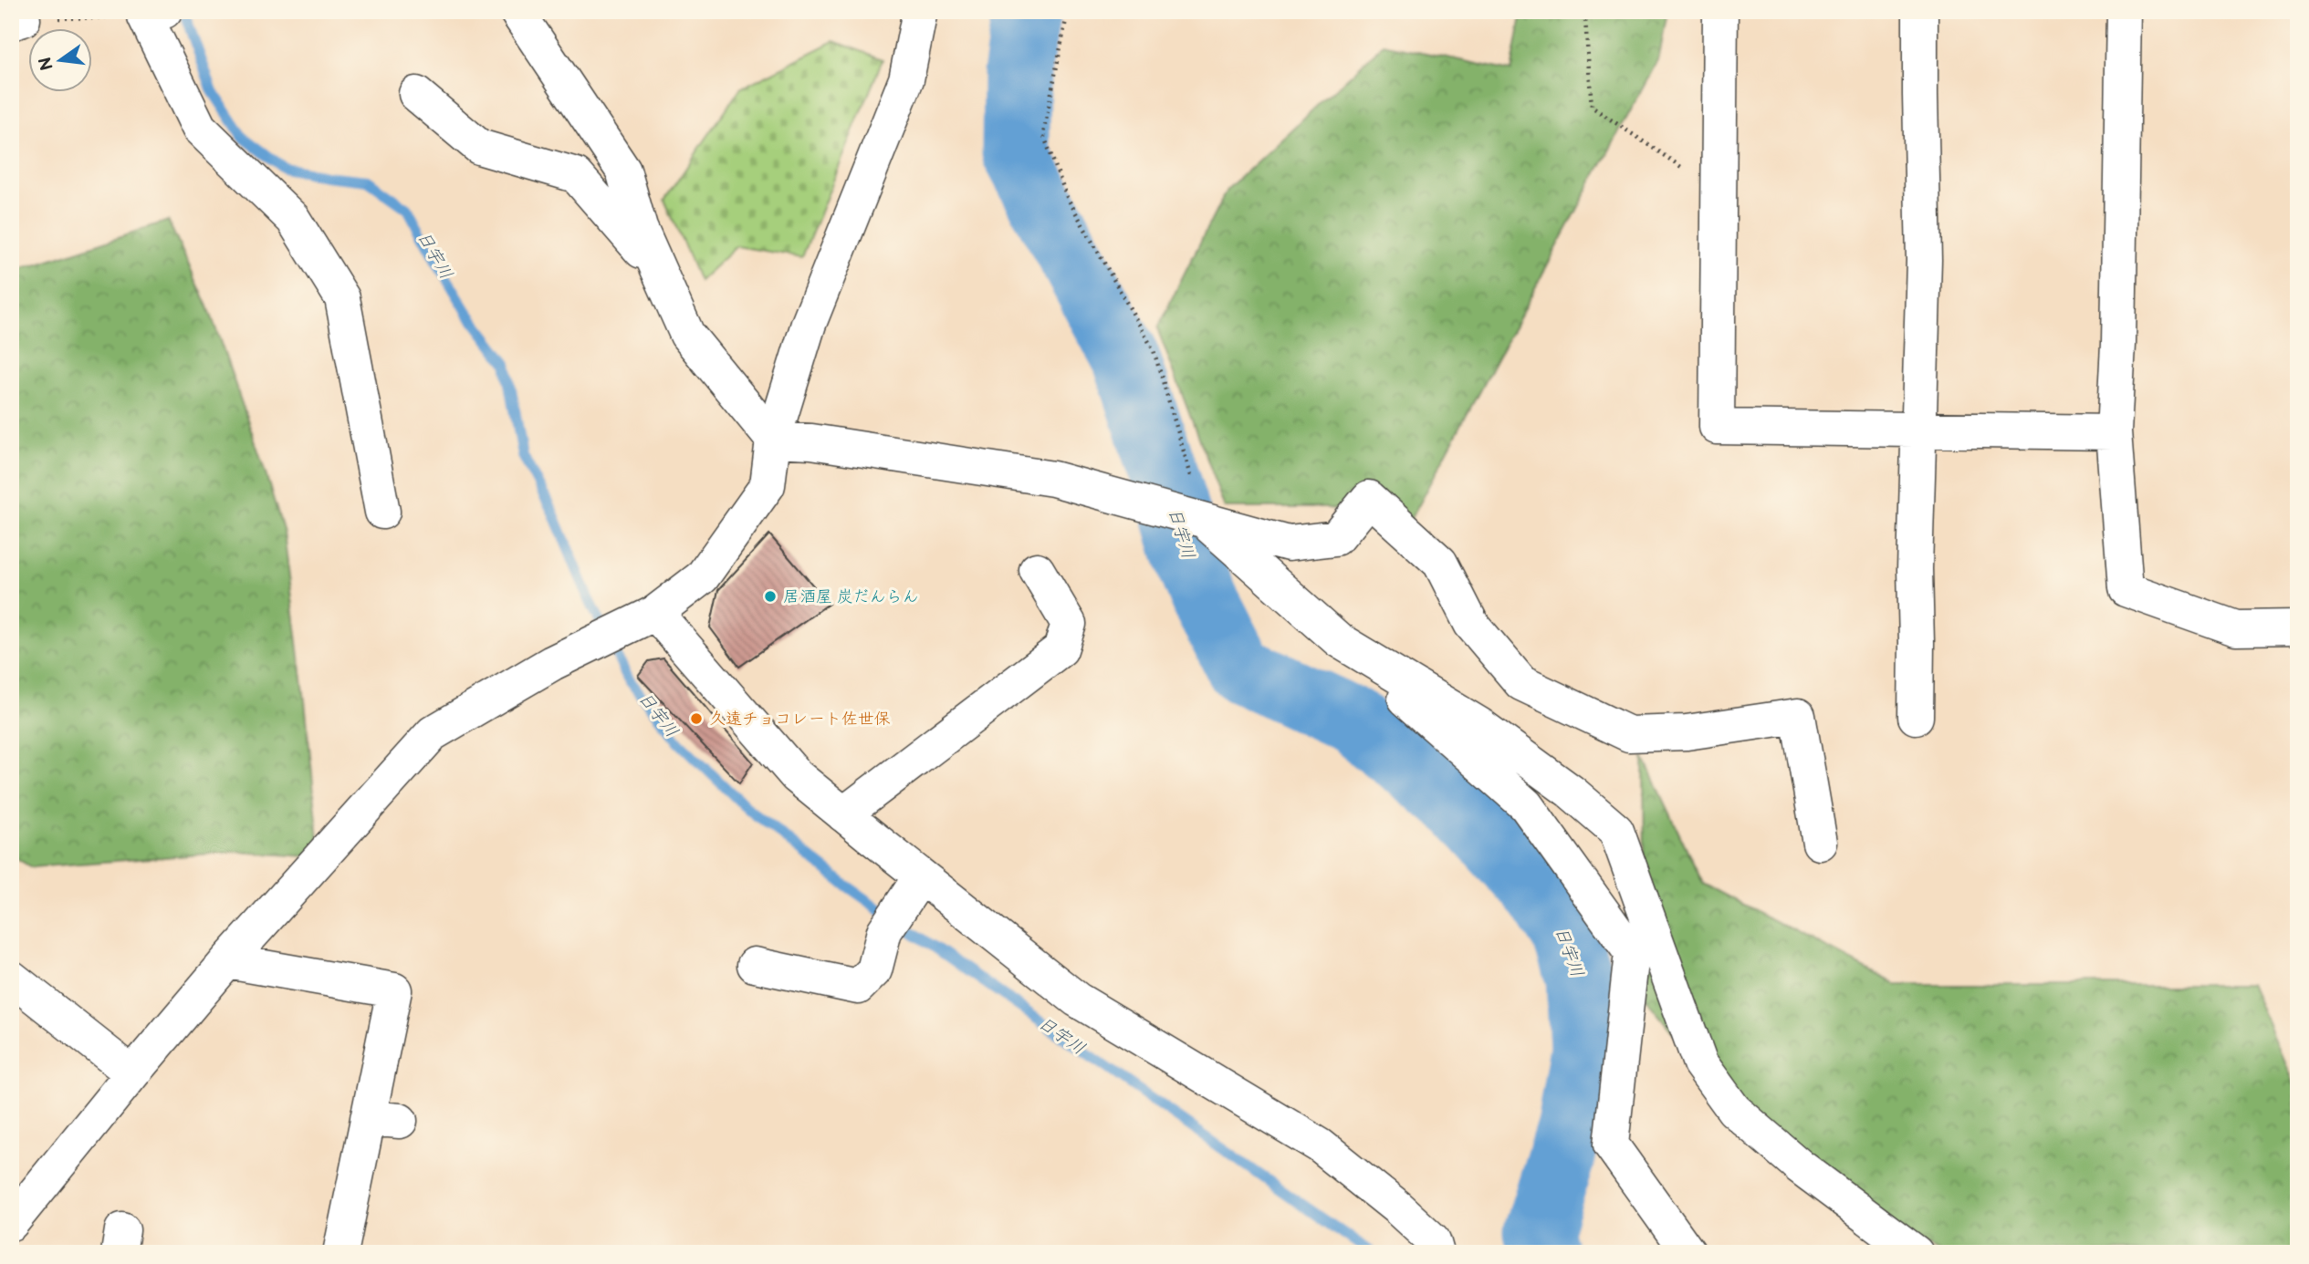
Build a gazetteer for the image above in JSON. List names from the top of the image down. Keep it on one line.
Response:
{"water":["日宇川"],"places":["居酒屋 炭だんらん","久遠チョコレート佐世保"],"north":"left"}
